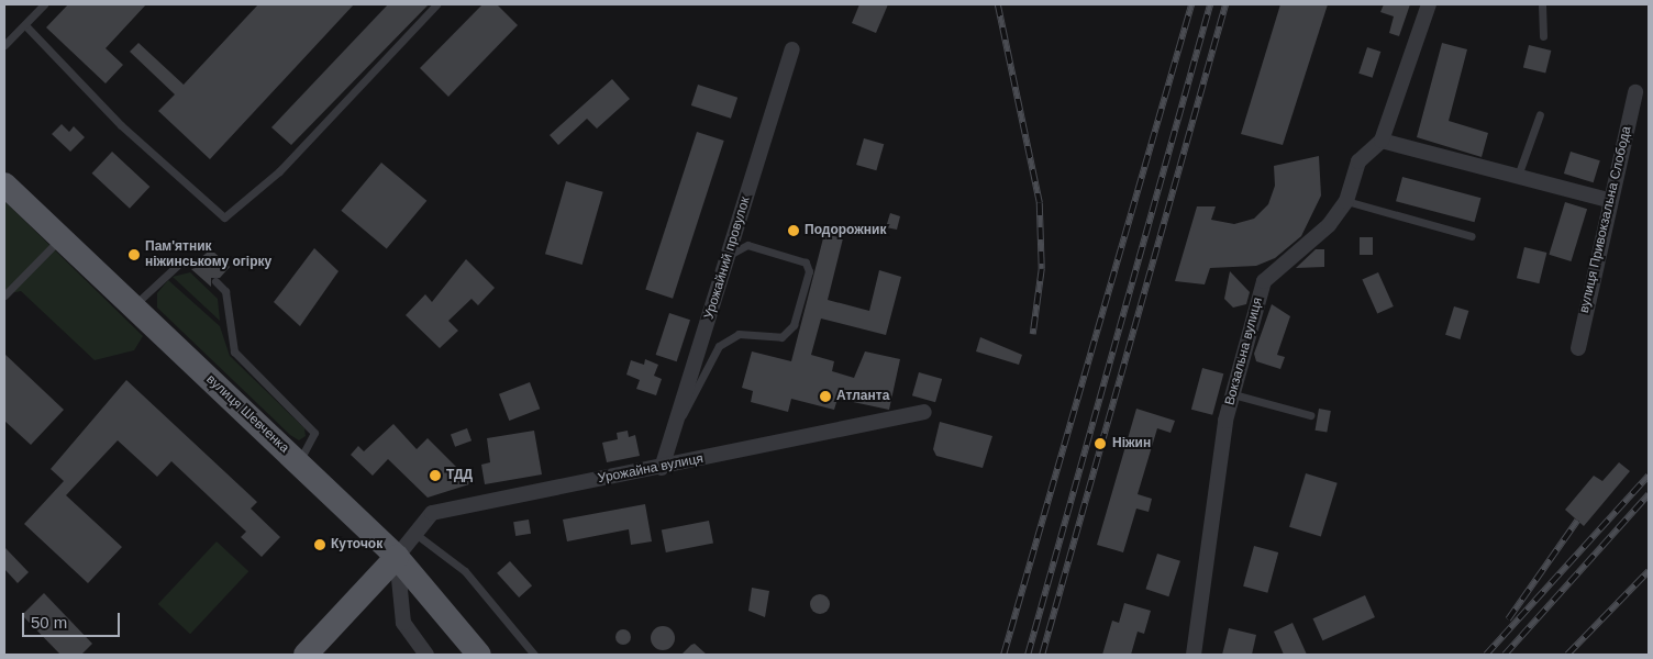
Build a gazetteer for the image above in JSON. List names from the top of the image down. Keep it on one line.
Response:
{"streets":{"main road":["вулиця Шевченка"],"street":["вулиця Привокзальна Слобода","Урожайний провулок","Вокзальна вулиця","Урожайна вулиця"]},"crossings":[["Урожайний провулок","Урожайна вулиця"],["вулиця Шевченка","Урожайна вулиця"]],"places":["Подорожник","Пам'ятник ніжинському огірку","Атланта","Ніжин","ТДД","Куточок"],"scale_bar":"50 m"}
